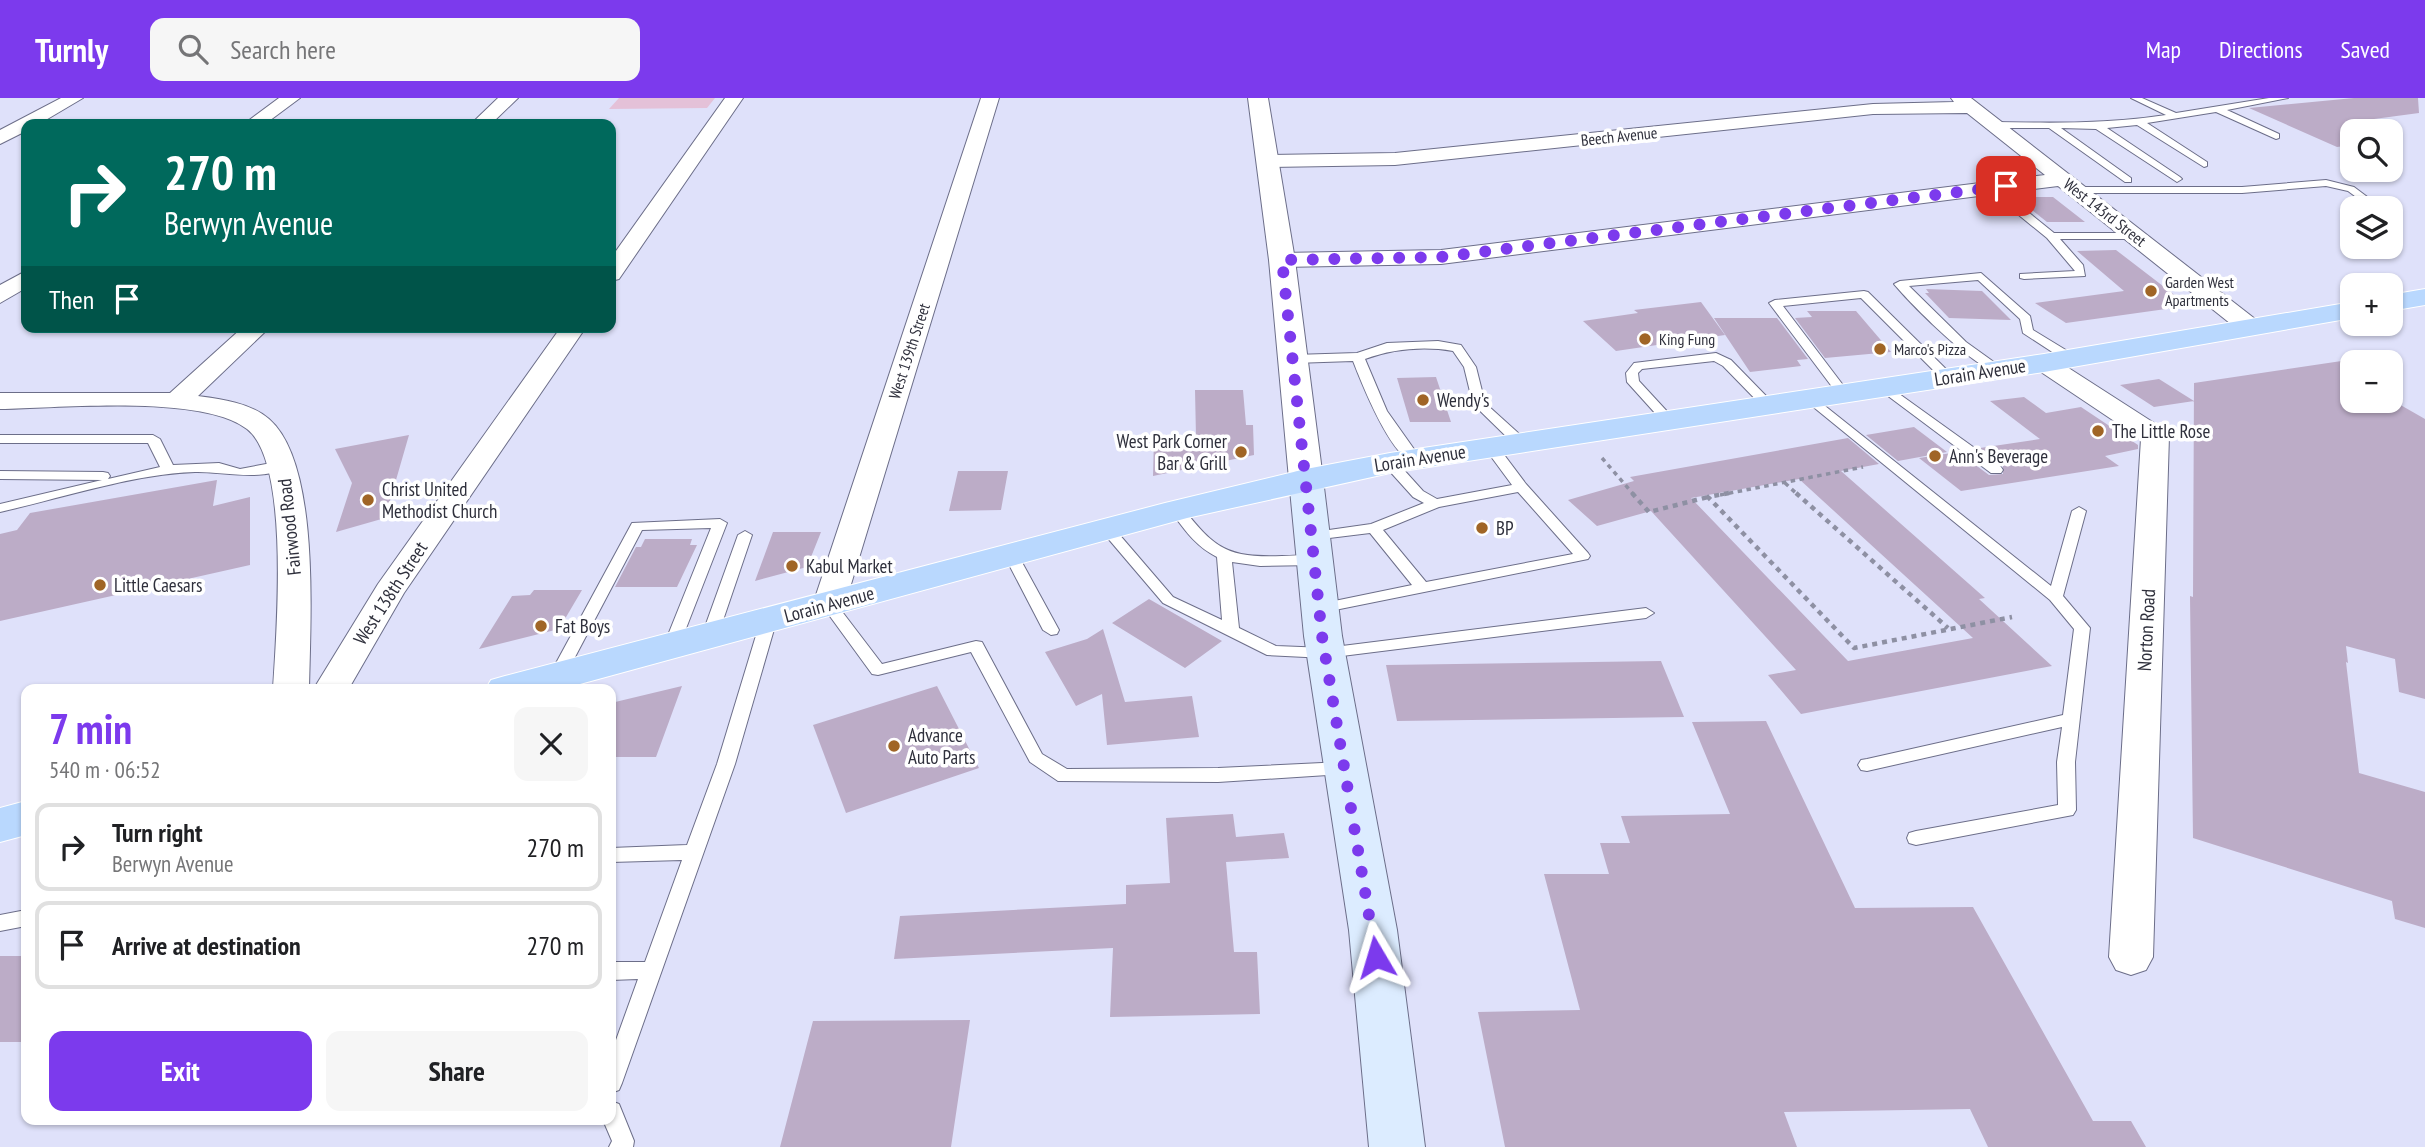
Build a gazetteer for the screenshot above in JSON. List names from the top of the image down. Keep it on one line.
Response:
{"streets":{"main road":["Lorain Avenue"],"street":["Beech Avenue","West 143rd Street","West 139th Street","Fairwood Road","West 138th Street","Norton Road"]},"crossings":[["Beech Avenue","West 143rd Street"],["West 143rd Street","Lorain Avenue"],["West 139th Street","Lorain Avenue"],["Lorain Avenue","Norton Road"]],"places":["Garden West Apartments","King Fung","Marco's Pizza","Wendy's","The Little Rose","West Park Corner Bar & Grill","Ann's Beverage","Christ United Methodist Church","BP","Kabul Market","Little Caesars","Fat Boys","Advance Auto Parts"],"page":{"header":"Turnly","search":"Search here","nav":["Map","Directions","Saved"],"map_buttons":["+","−"],"turn":["270 m","Berwyn Avenue"],"then":"Then","heading":["7 min","540 m · 06:52"],"list":[{"name":"Turn right","note":"Berwyn Avenue","value":"270 m"},{"name":"Arrive at destination","value":"270 m"}],"buttons":["Exit","Share"]}}
